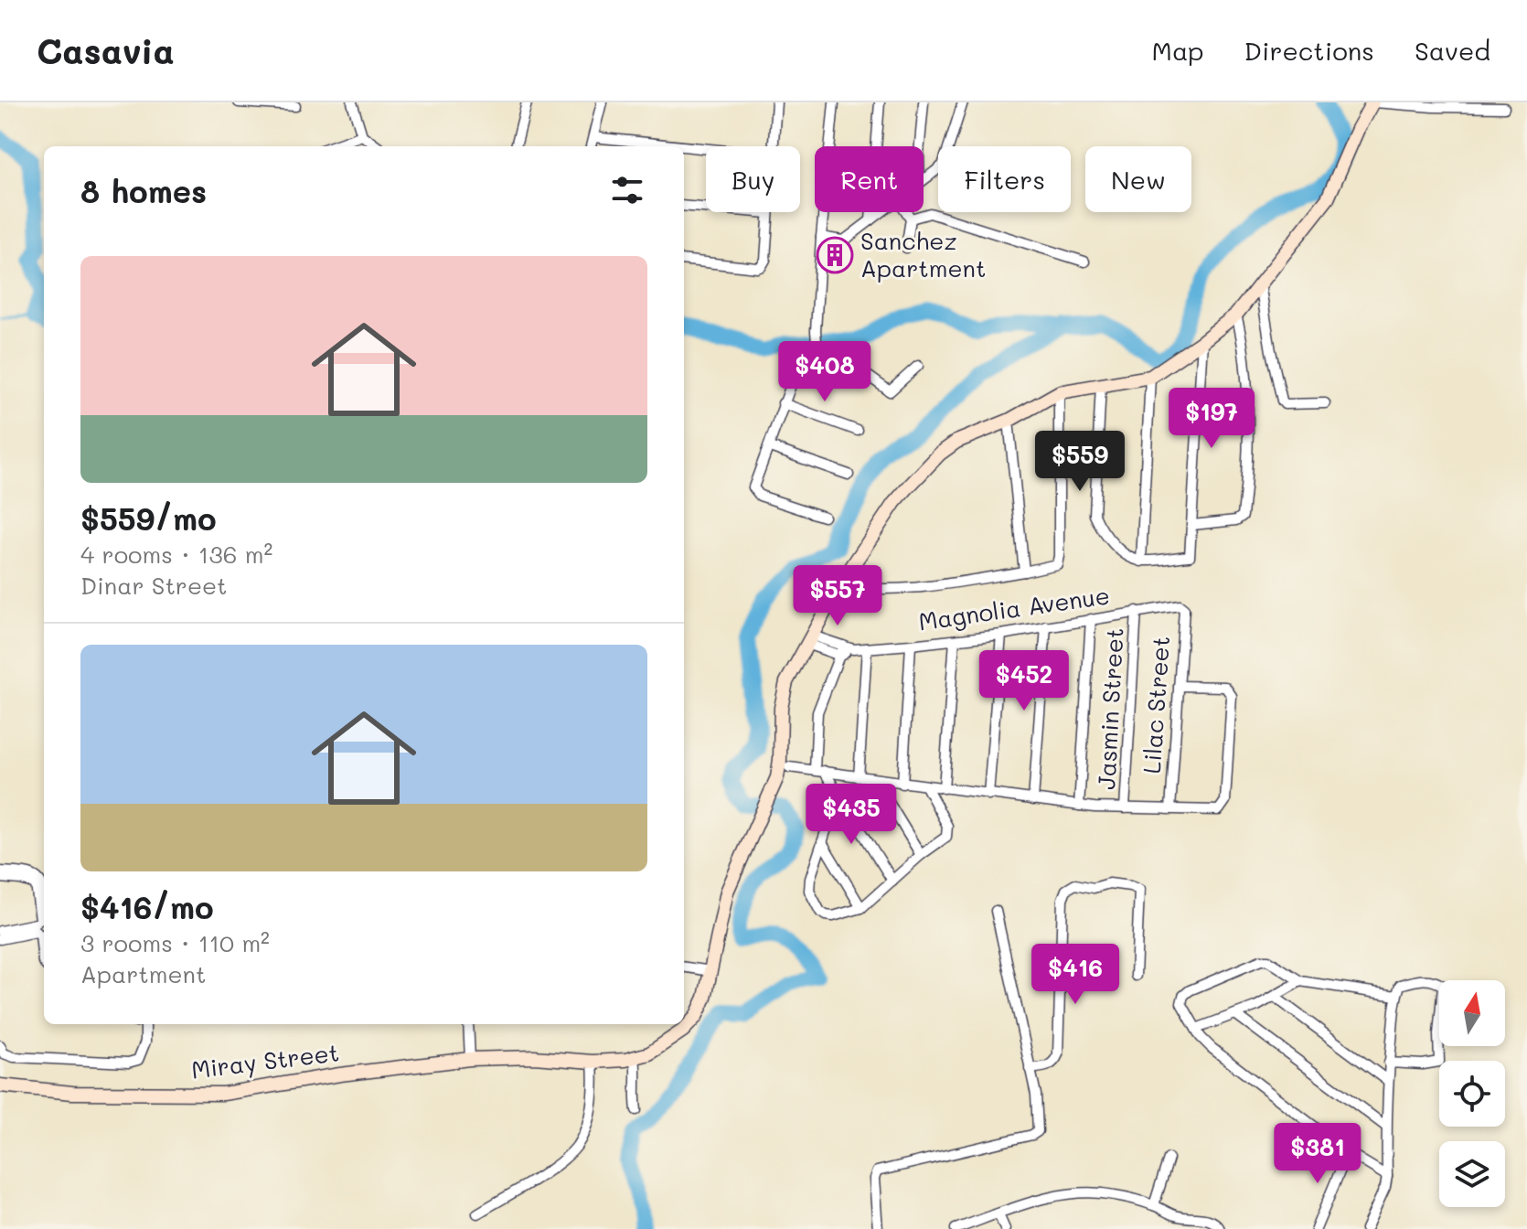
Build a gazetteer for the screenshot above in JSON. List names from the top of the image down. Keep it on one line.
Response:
{"streets":{"street":["Magnolia Avenue","Lilac Street","Jasmin Street","Miray Street"]},"crossings":[["Magnolia Avenue","Lilac Street"],["Magnolia Avenue","Jasmin Street"],["Magnolia Avenue","Miray Street"]],"places":{"building":["Sanchez Apartment"]},"north":"top","page":{"header":"Casavia","nav":["Map","Directions","Saved"],"chip":["Buy","Rent","Filters","New"],"heading":"8 homes","list":[{"name":"$559/mo","note":"4 rooms · 136 m² · Dinar Street"},{"name":"$416/mo","note":"3 rooms · 110 m² · Apartment"}],"price":["$408","$197","$559","$557","$452","$435","$416","$381"]}}
